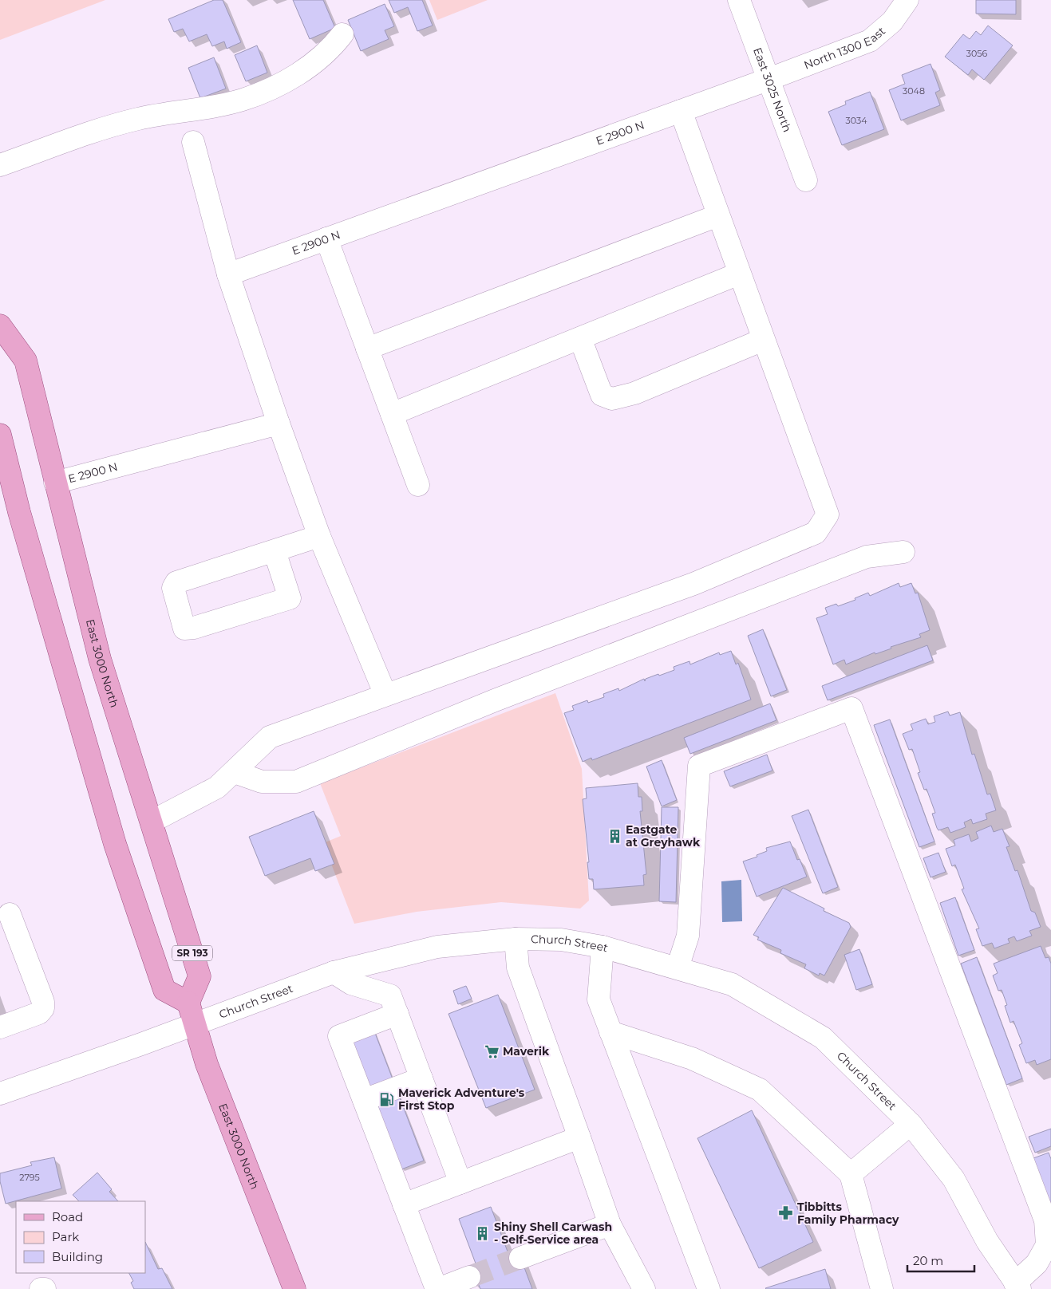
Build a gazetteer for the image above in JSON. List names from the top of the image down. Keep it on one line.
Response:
{"streets":{"main road":["East 3000 North","SR 193"],"street":["North 1300 East","East 3025 North","E 2900 N","Church Street"]},"crossings":[["North 1300 East","East 3025 North"],["North 1300 East","E 2900 N"],["East 3025 North","E 2900 N"],["E 2900 N","East 3000 North"],["East 3000 North","Church Street"]],"places":{"building":["Eastgate at Greyhawk","Shiny Shell Carwash - Self-Service area"],"supermarket":["Maverik"],"fuel station":["Maverick Adventure's First Stop"],"pharmacy":["Tibbitts Family Pharmacy"]},"house_numbers":["3056","3048","3034","2795"],"legend":["Road","Park","Building"],"scale_bar":"20 m"}
